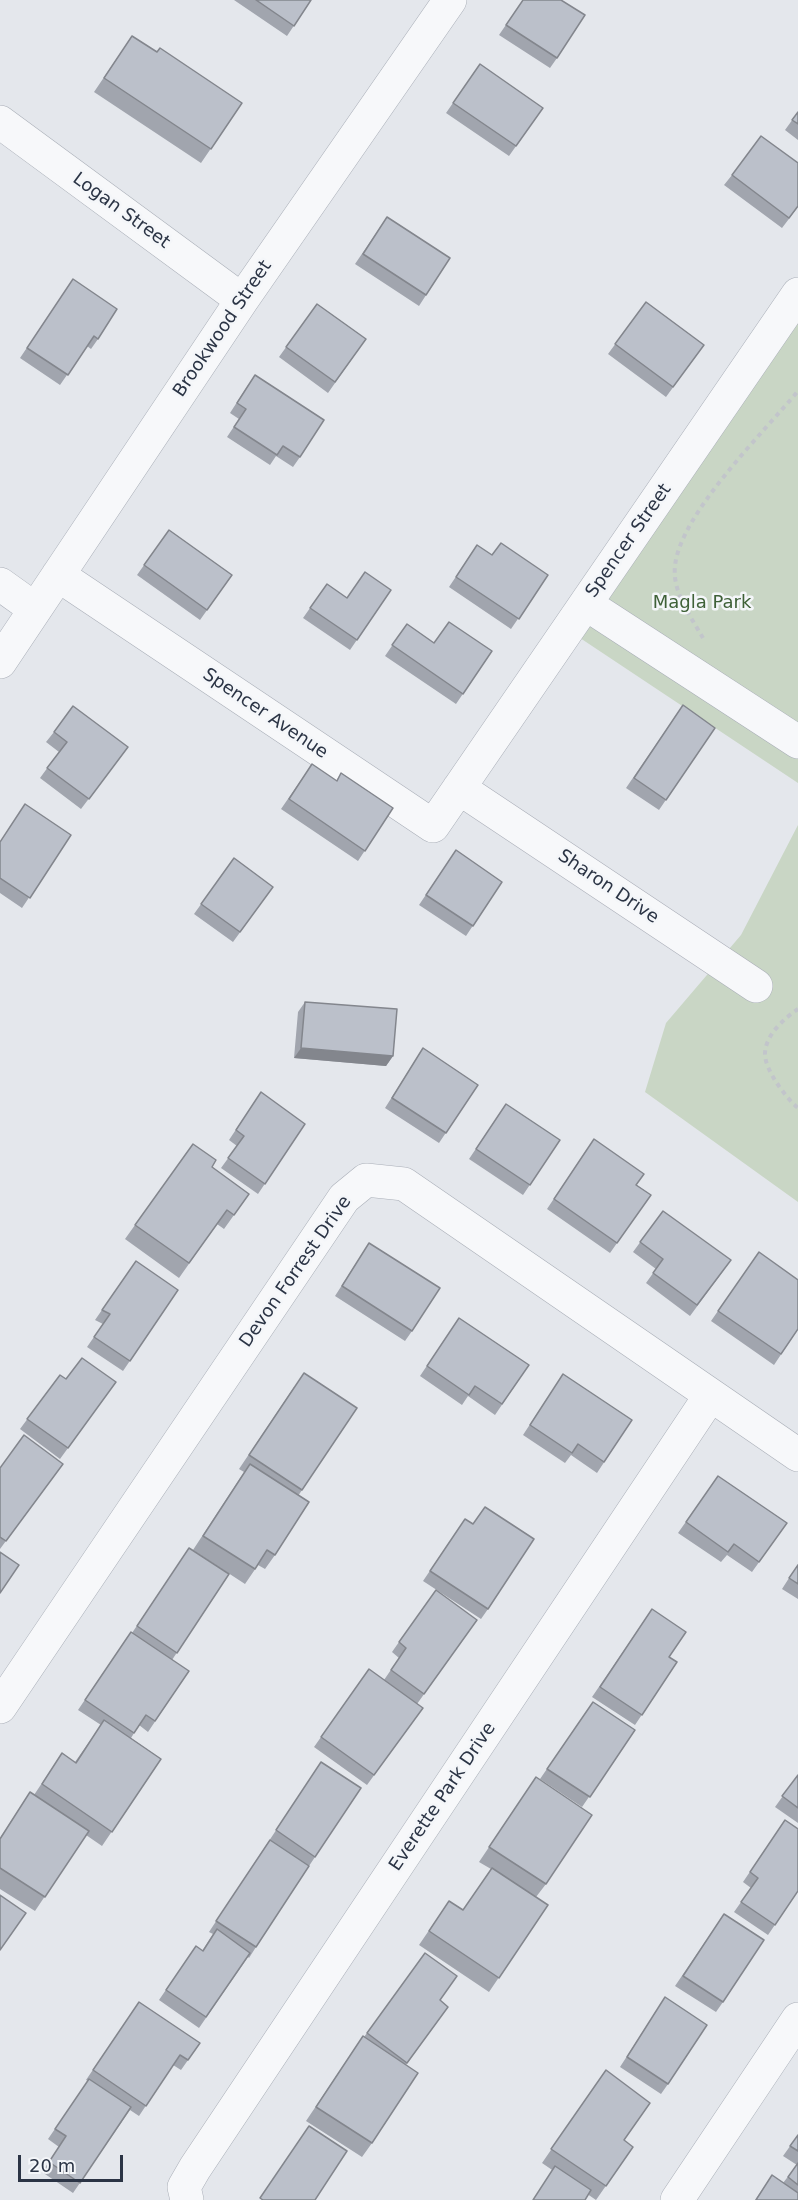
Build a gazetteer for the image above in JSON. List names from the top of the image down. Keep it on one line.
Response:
{"streets":{"street":["Logan Street","Brookwood Street","Spencer Street","Spencer Avenue","Sharon Drive","Devon Forrest Drive","Everette Park Drive"]},"crossings":[["Logan Street","Brookwood Street"],["Brookwood Street","Spencer Avenue"],["Spencer Street","Spencer Avenue"],["Spencer Street","Sharon Drive"],["Spencer Avenue","Sharon Drive"],["Devon Forrest Drive","Everette Park Drive"]],"parks":["Magla Park"],"scale_bar":"20 m"}
